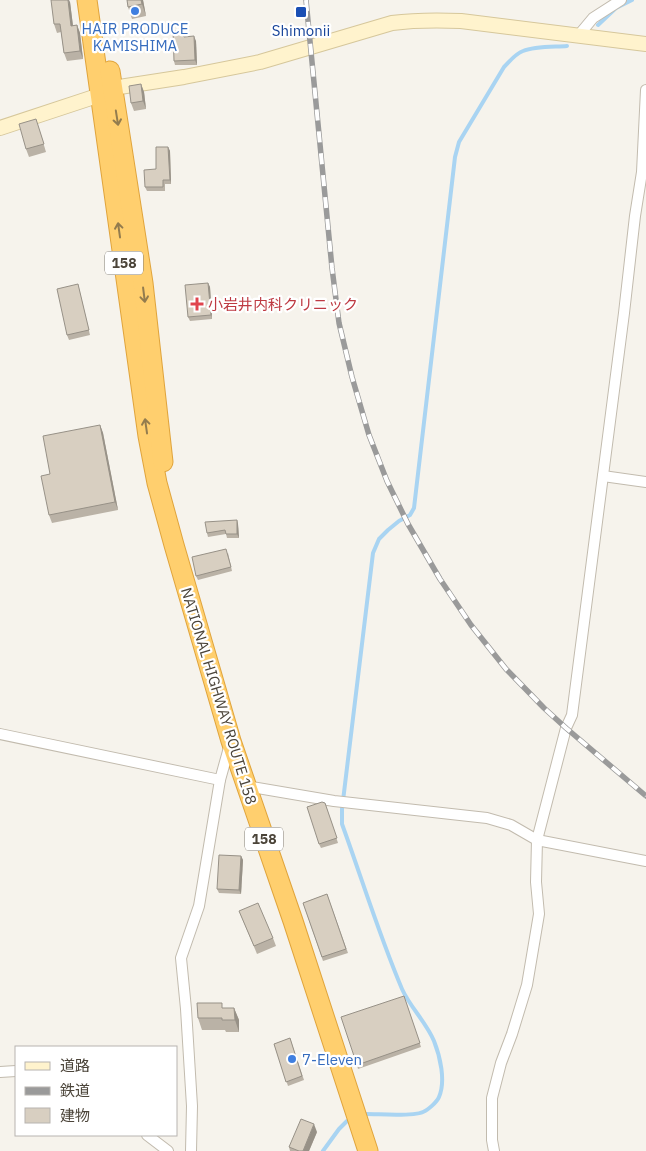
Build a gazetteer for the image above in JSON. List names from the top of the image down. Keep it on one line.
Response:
{"streets":{"highway":["158","NATIONAL HIGHWAY ROUTE 158"]},"places":{"other":["HAIR PRODUCE KAMISHIMA","7-Eleven"],"transit":["Shimonii"],"health":["小岩井内科クリニック"]},"legend":["道路","鉄道","建物"]}
